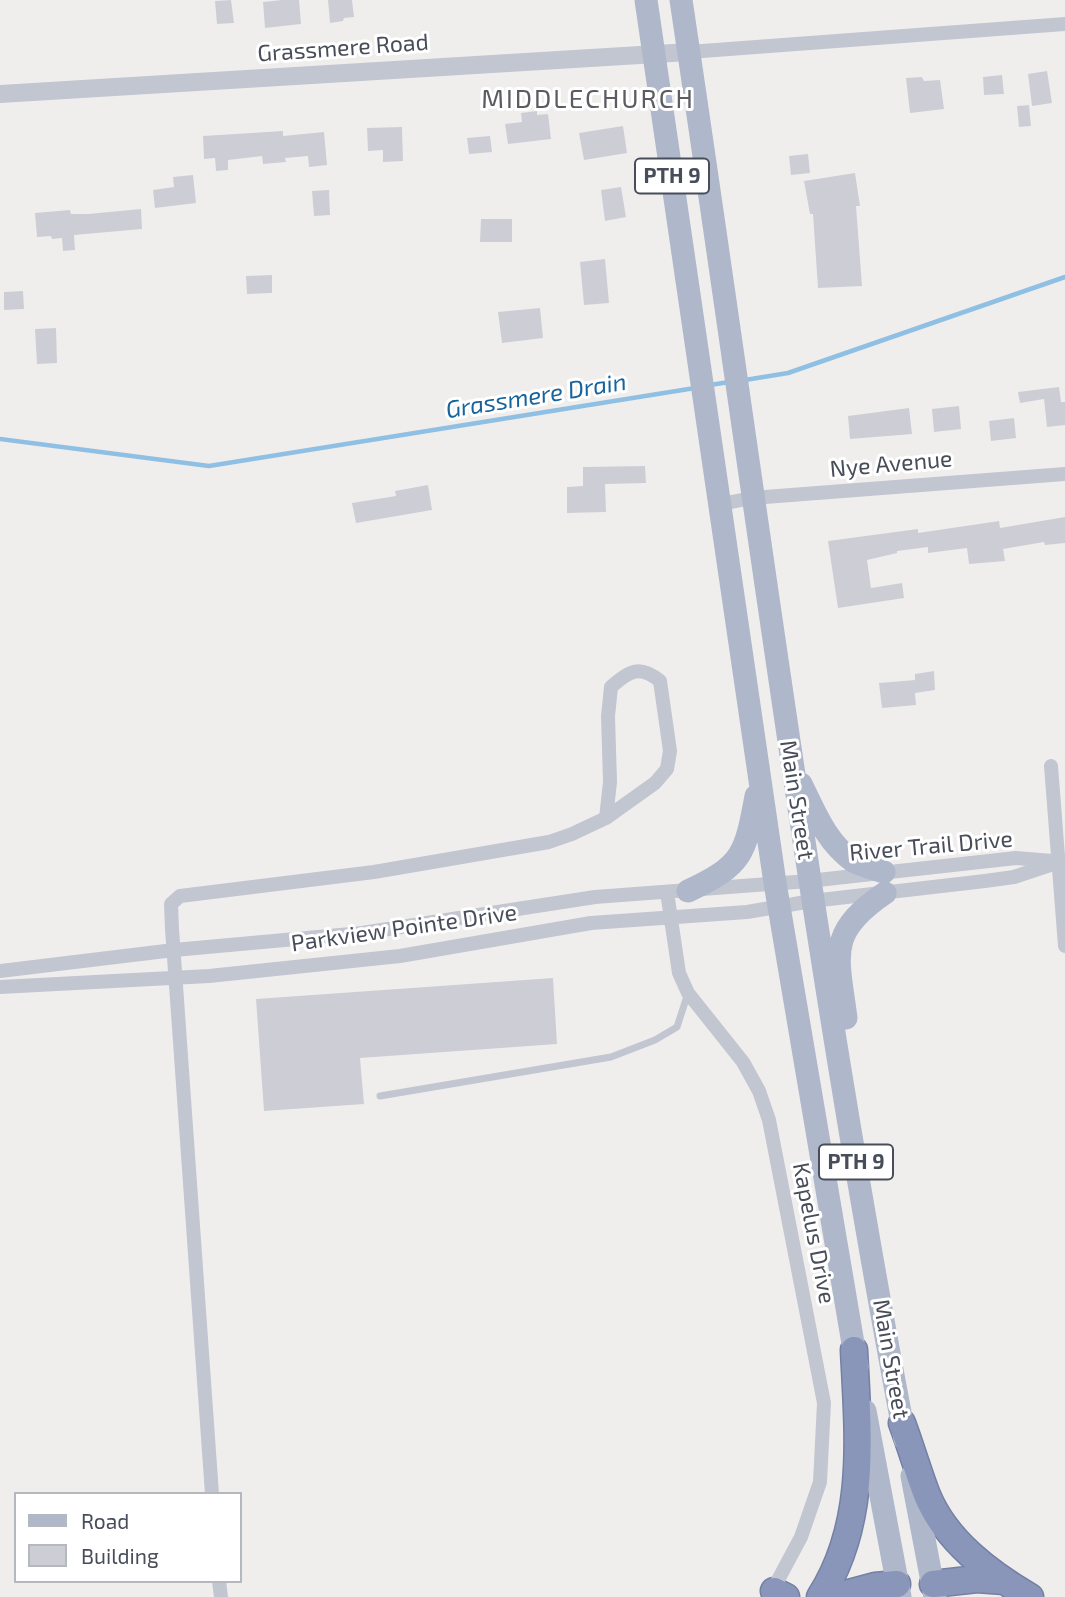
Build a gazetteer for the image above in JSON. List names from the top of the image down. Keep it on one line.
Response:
{"streets":{"main road":["PTH 9","Main Street"],"street":["Grassmere Road","Nye Avenue","River Trail Drive","Parkview Pointe Drive","Kapelus Drive"]},"crossings":[["Grassmere Road","Main Street"],["Nye Avenue","Main Street"],["Main Street","River Trail Drive"],["Main Street","Parkview Pointe Drive"],["River Trail Drive","Parkview Pointe Drive"],["Parkview Pointe Drive","Kapelus Drive"]],"districts":["MIDDLECHURCH"],"water":["Grassmere Drain"],"legend":["Road","Building"]}
